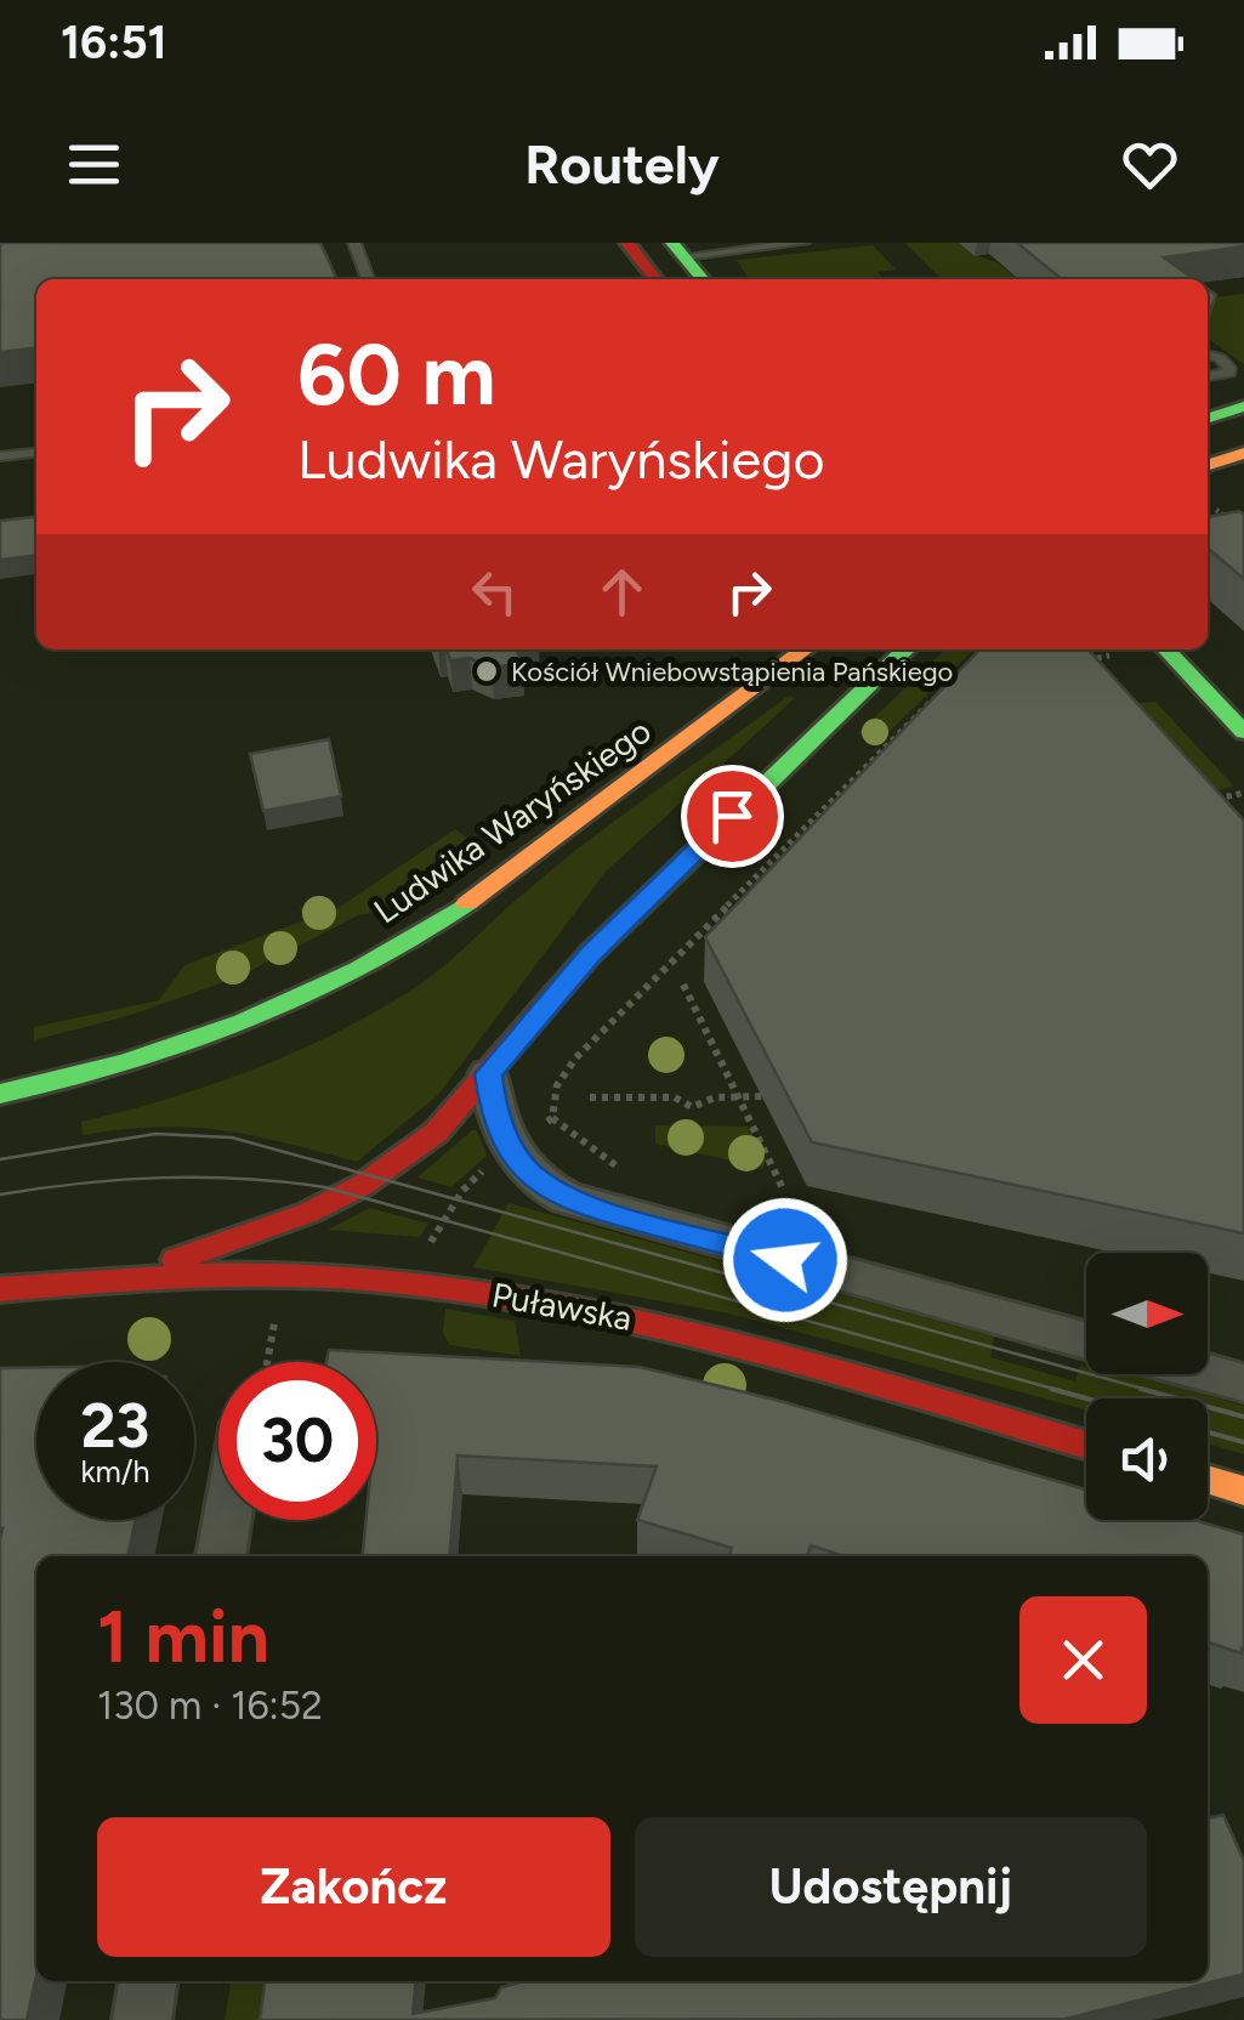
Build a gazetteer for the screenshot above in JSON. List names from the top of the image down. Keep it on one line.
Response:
{"streets":{"main road":["Ludwika Waryńskiego","Puławska"]},"places":["Kościół Wniebowstąpienia Pańskiego"],"north":"right","page":{"status":"16:51","header":"Routely","turn":["60 m","Ludwika Waryńskiego"],"speed":"23 km/h","limit":"30","heading":["1 min","130 m · 16:52"],"buttons":["Zakończ","Udostępnij"]}}
